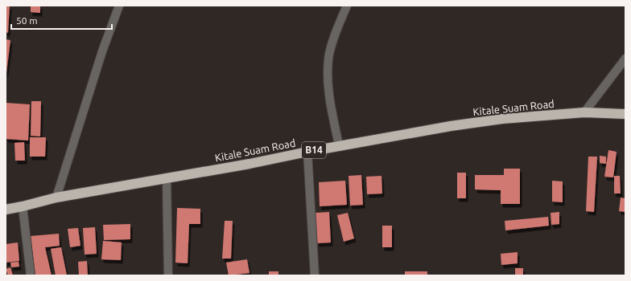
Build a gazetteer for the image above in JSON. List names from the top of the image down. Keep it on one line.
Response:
{"streets":{"highway":["Kitale Suam Road","B14"]},"scale_bar":"50 m"}
